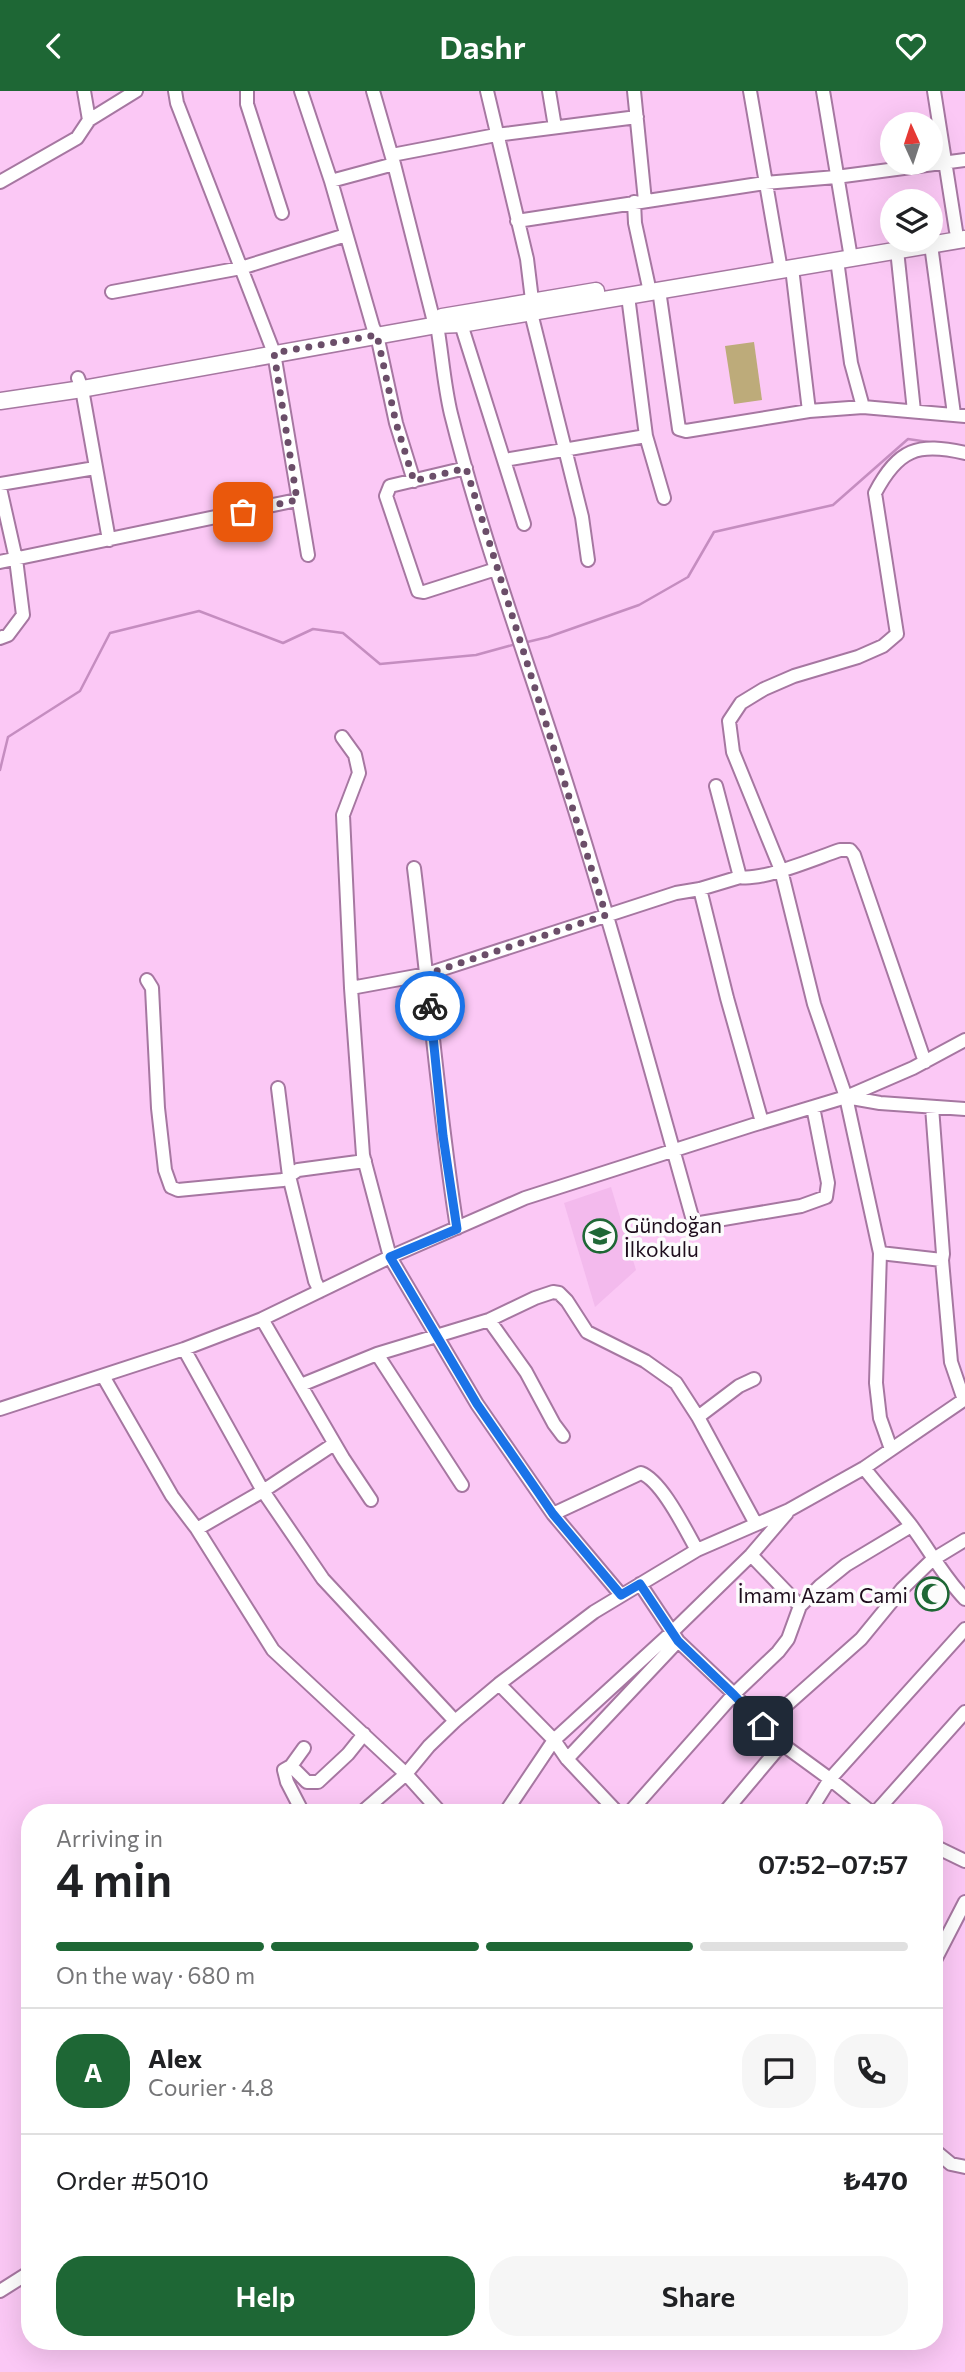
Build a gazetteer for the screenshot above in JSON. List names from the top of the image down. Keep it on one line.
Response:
{"places":{"school or university":["Gündoğan İlkokulu"],"mosque":["İmamı Azam Cami"]},"north":"top","page":{"header":"Dashr","heading":["4 min","Arriving in","07:52–07:57"],"panel":["Alex","Courier · 4.8","Order #5010","₺470"],"bar":"On the way · 680 m","round":"A","buttons":["Help","Share"]}}
